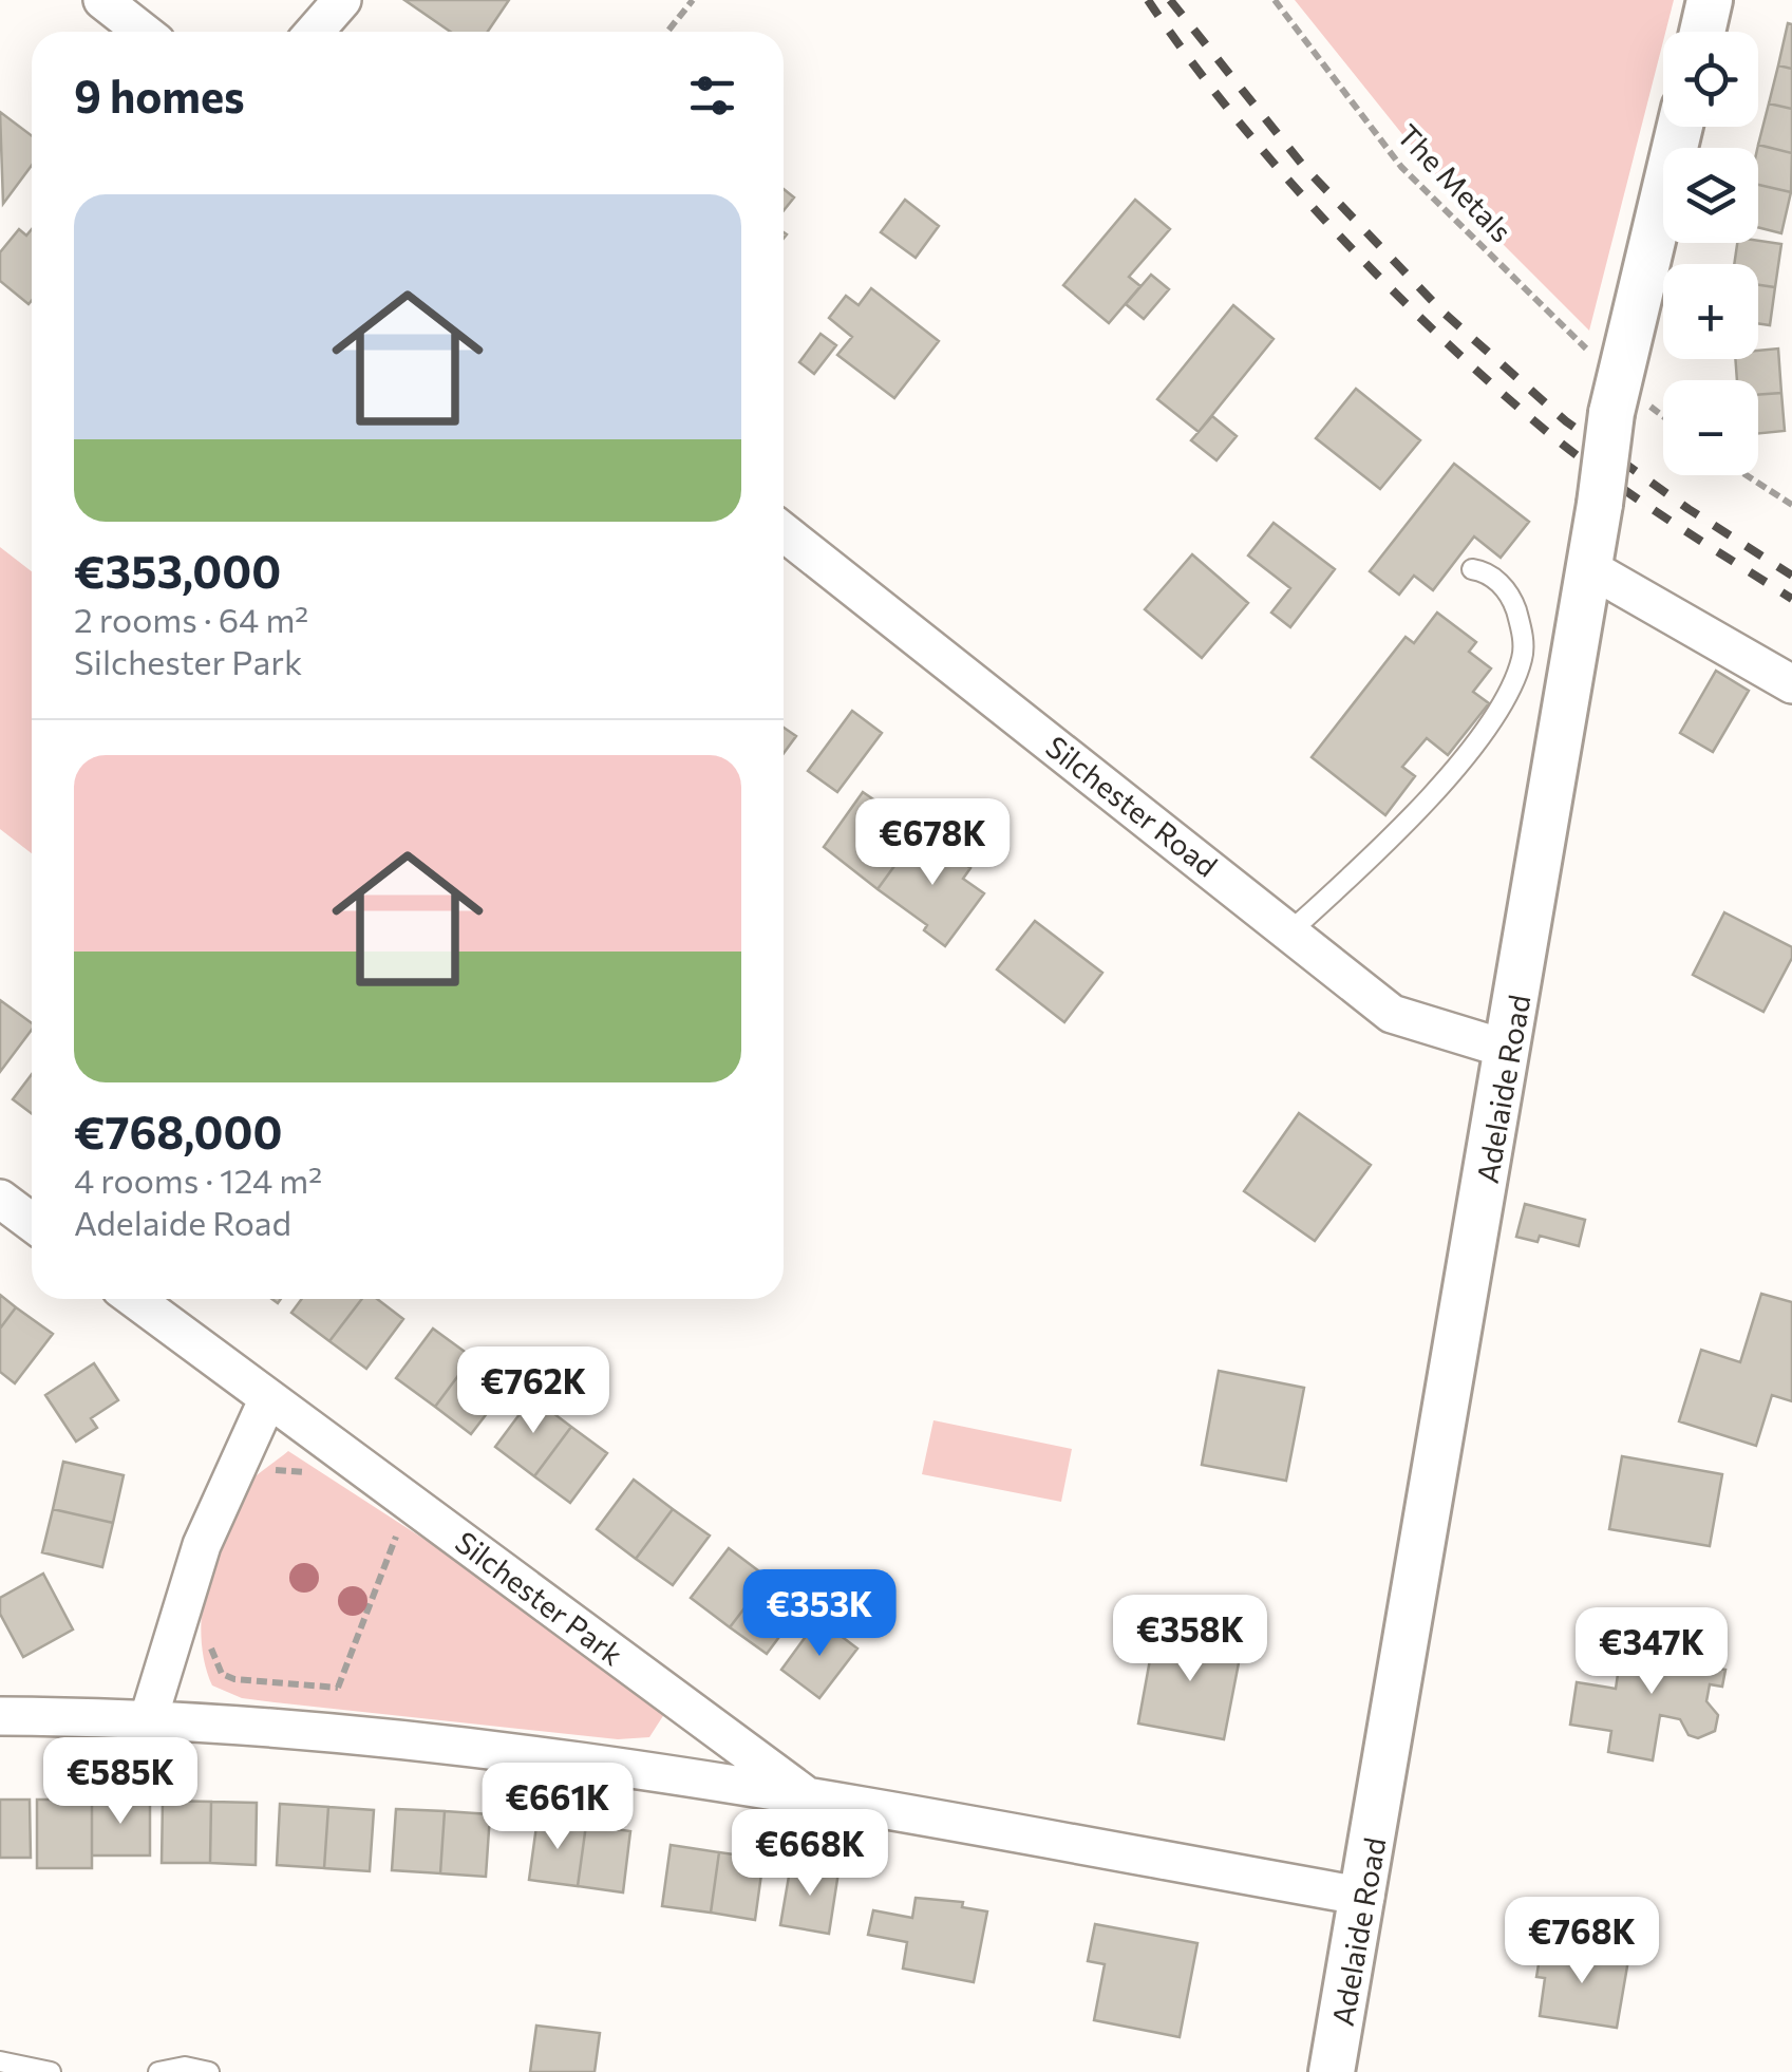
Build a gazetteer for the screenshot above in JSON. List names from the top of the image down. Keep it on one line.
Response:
{"streets":{"street":["Silchester Road","Adelaide Road","Silchester Park"],"path":["The Metals"]},"crossings":[["The Metals","Adelaide Road"],["Silchester Road","Adelaide Road"],["Adelaide Road","Silchester Park"]],"page":{"map_buttons":["+","−"],"heading":"9 homes","list":[{"name":"€353,000","note":"2 rooms · 64 m² · Silchester Park"},{"name":"€768,000","note":"4 rooms · 124 m² · Adelaide Road"}],"price":["€678K","€762K","€353K","€358K","€347K","€585K","€661K","€668K","€768K"]}}
